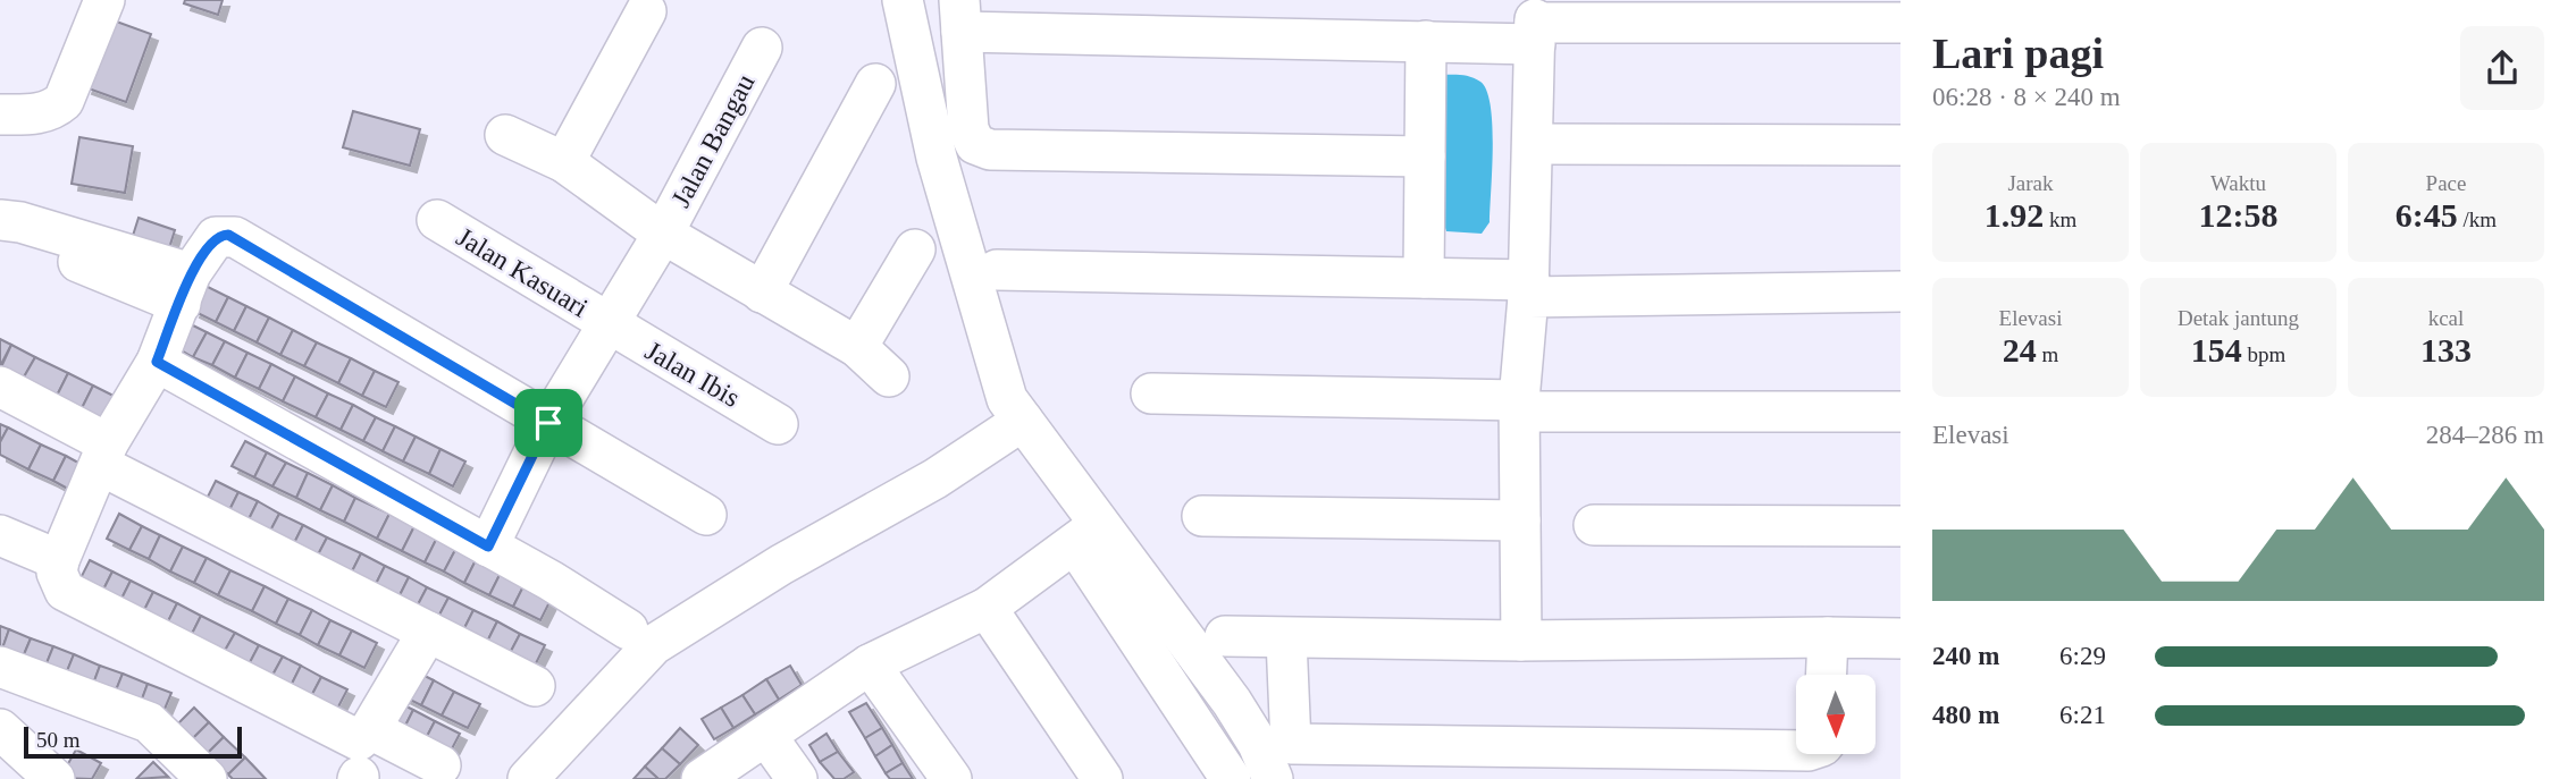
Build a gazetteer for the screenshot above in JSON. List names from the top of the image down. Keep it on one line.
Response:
{"streets":{"street":["Jalan Bangau","Jalan Kasuari","Jalan Ibis"]},"crossings":[["Jalan Bangau","Jalan Kasuari"],["Jalan Bangau","Jalan Ibis"],["Jalan Kasuari","Jalan Ibis"]],"scale_bar":"50 m","north":"bottom","page":{"heading":["Lari pagi","06:28 · 8 × 240 m"],"stats":[["Jarak","1.92 km"],["Waktu","12:58"],["Pace","6:45 /km"],["Elevasi","24 m"],["Detak jantung","154 bpm"],["kcal","133"]],"chart":["Elevasi","284–286 m"],"list":[{"name":"240 m","note":"6:29"},{"name":"480 m","note":"6:21"}],"scale":"50 m"}}
